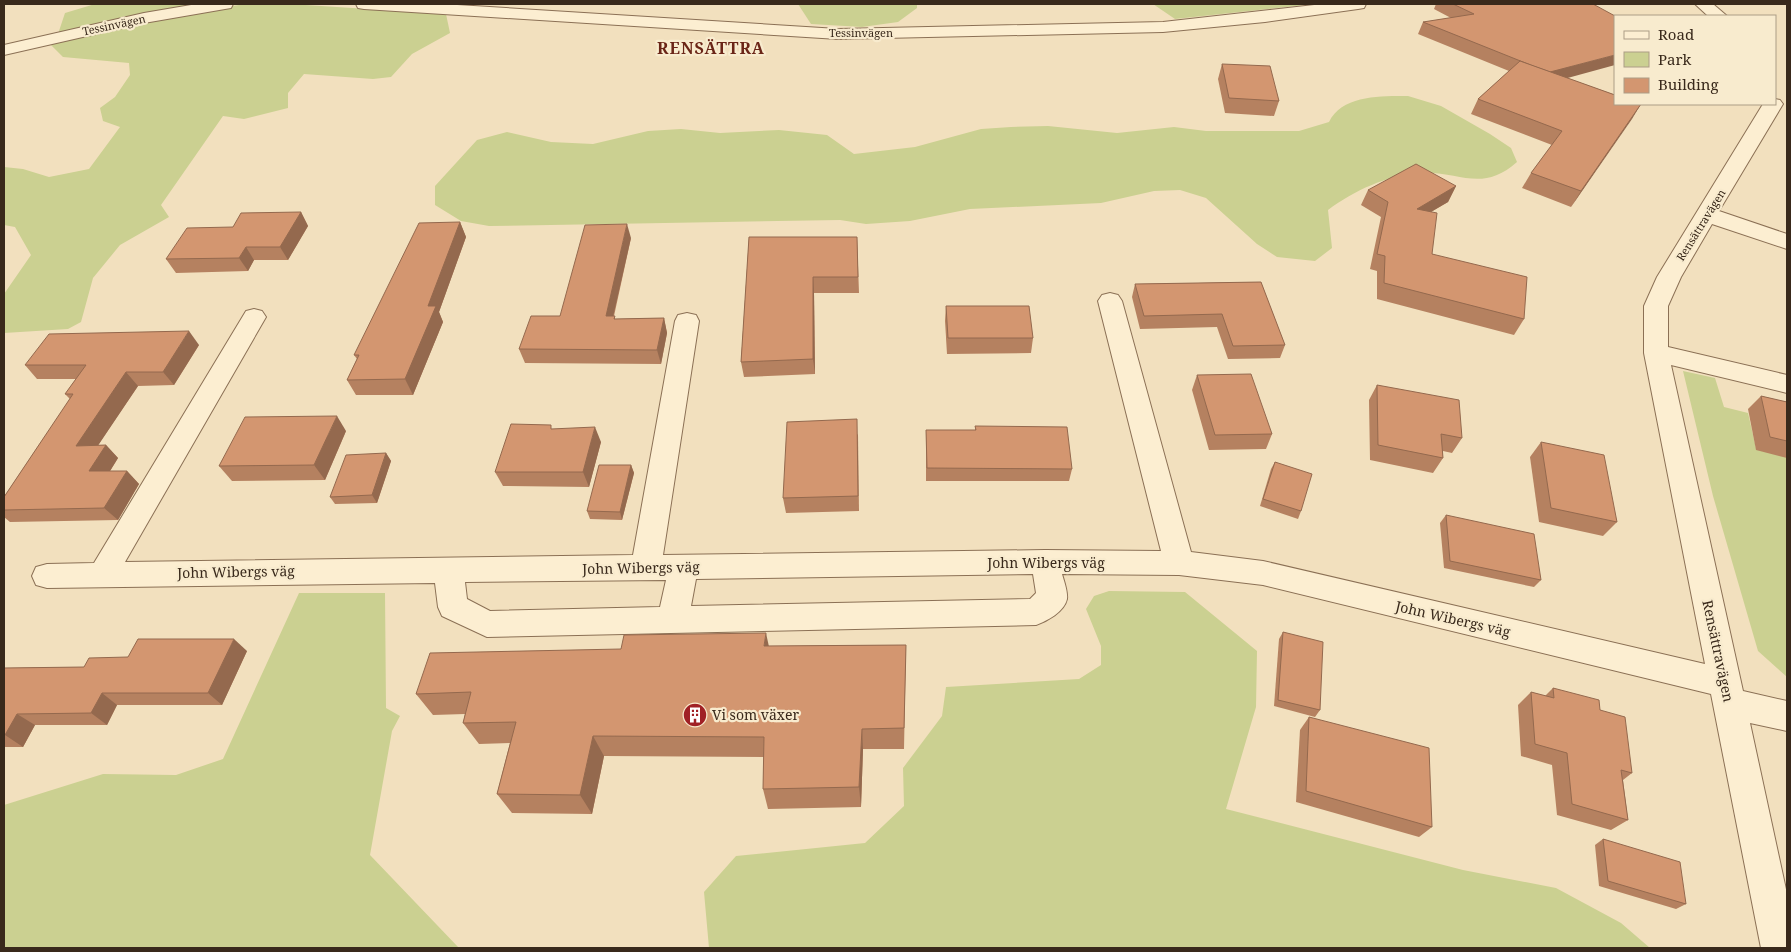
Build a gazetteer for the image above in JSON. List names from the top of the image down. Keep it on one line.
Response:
{"streets":{"street":["Tessinvägen","Rensättravägen","John Wibergs väg"]},"crossings":[["Rensättravägen","John Wibergs väg"]],"districts":["RENSÄTTRA"],"places":{"building":["Vi som växer"]},"legend":["Road","Park","Building"]}
